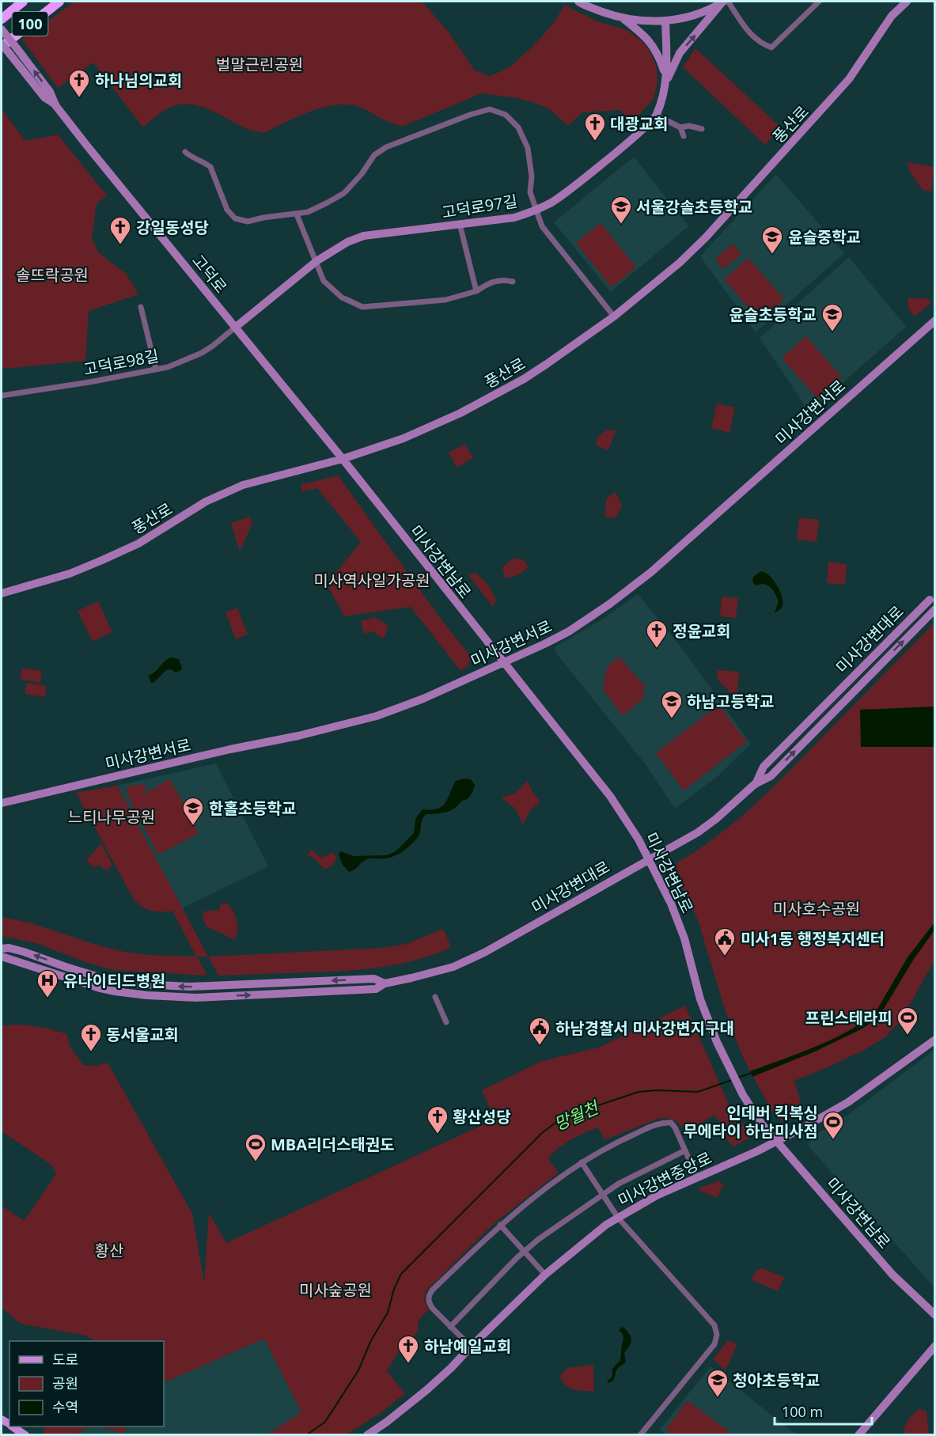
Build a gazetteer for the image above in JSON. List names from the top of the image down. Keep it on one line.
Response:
{"streets":{"highway":["100"],"street":["풍산로","고덕로97길","고덕로","고덕로98길","미사강변서로","미사강변남로","미사강변대로","미사강변중앙로"]},"crossings":[["풍산로","고덕로"],["풍산로","미사강변남로"],["고덕로97길","고덕로"],["고덕로97길","고덕로98길"],["고덕로","고덕로98길"],["고덕로","미사강변남로"],["미사강변서로","미사강변남로"],["미사강변남로","미사강변대로"],["미사강변남로","미사강변중앙로"]],"water":["망월천"],"parks":["벌말근린공원","솔뜨락공원","미사역사일가공원","느티나무공원","미사호수공원","황산","미사숲공원"],"places":{"church":["하나님의교회","대광교회","강일동성당","정윤교회","동서울교회","황산성당","하남예일교회"],"school or university":["서울강솔초등학교","윤슬중학교","윤슬초등학교","하남고등학교","한홀초등학교","청아초등학교"],"public building":["미사1동 행정복지센터","하남경찰서 미사강변지구대"],"hospital":["유나이티드병원"],"sports":["프린스테라피","인데버 킥복싱 무에타이 하남미사점","MBA리더스태권도"]},"legend":["도로","공원","수역"],"scale_bar":"100 m"}
